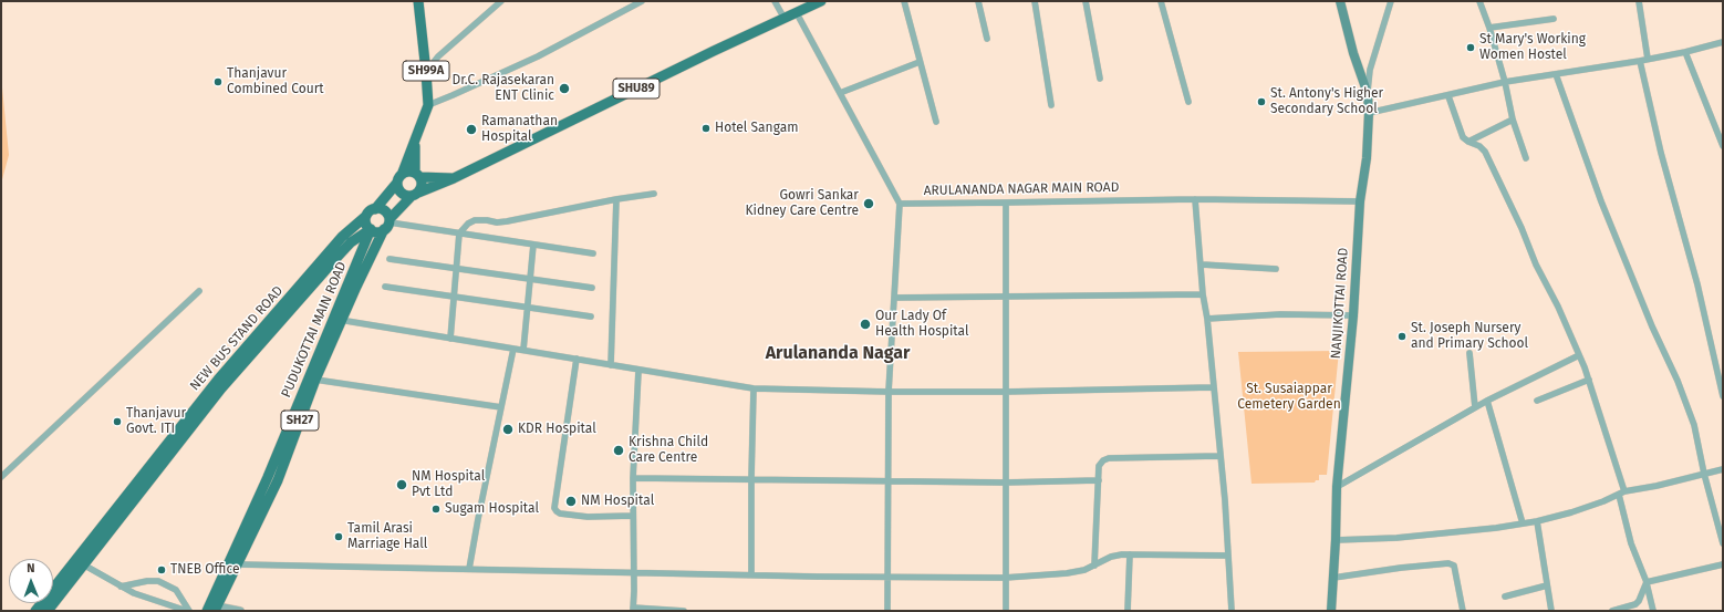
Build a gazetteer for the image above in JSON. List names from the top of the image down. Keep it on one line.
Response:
{"streets":{"main road":["SH99A","SHU89","NANJIKOTTAI ROAD","PUDUKOTTAI MAIN ROAD","NEW BUS STAND ROAD","SH27"],"street":["ARULANANDA NAGAR MAIN ROAD"]},"crossings":[["SH99A","SHU89"],["SHU89","PUDUKOTTAI MAIN ROAD"],["SHU89","NEW BUS STAND ROAD"],["SHU89","SH27"],["ARULANANDA NAGAR MAIN ROAD","NANJIKOTTAI ROAD"],["PUDUKOTTAI MAIN ROAD","NEW BUS STAND ROAD"],["PUDUKOTTAI MAIN ROAD","SH27"],["NEW BUS STAND ROAD","SH27"]],"districts":["Arulananda Nagar"],"parks":["St. Susaiappar Cemetery Garden"],"places":["St Mary's Working Women Hostel","Thanjavur Combined Court","Dr.C. Rajasekaran ENT Clinic","St. Antony's Higher Secondary School","Hotel Sangam","Ramanathan Hospital","Gowri Sankar Kidney Care Centre","Our Lady Of Health Hospital","St. Joseph Nursery and Primary School","Thanjavur Govt. ITI","KDR Hospital","Krishna Child Care Centre","NM Hospital Pvt Ltd","NM Hospital","Sugam Hospital","Tamil Arasi Marriage Hall","TNEB Office"],"north":"top"}
